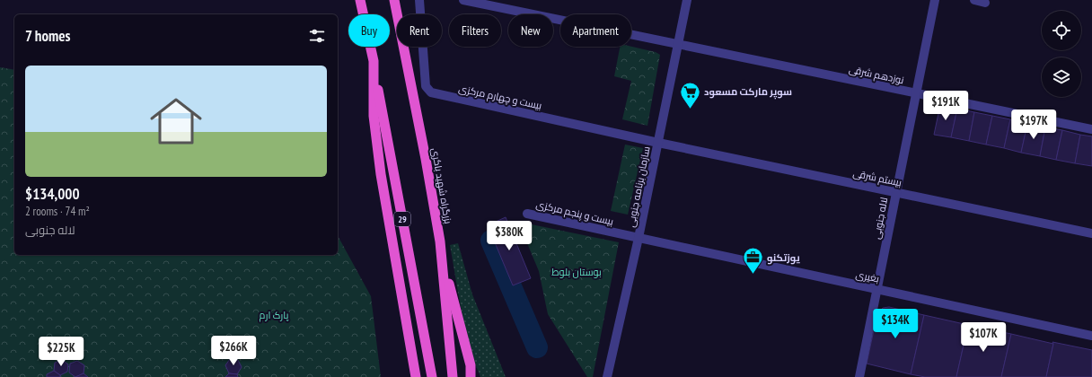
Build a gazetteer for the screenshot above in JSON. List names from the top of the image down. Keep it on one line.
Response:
{"streets":{"highway":["بزرگراه شهید باکری","29"],"street":["نوزدهم شرقی","بیست و چهارم مرکزی","بیستم شرقی","سازمان برنامه جنوبی","بیست و پنجم مرکزی","لاله جنوبی","بغیری"]},"crossings":[["نوزدهم شرقی","سازمان برنامه جنوبی"],["نوزدهم شرقی","لاله جنوبی"],["بیست و چهارم مرکزی","بیستم شرقی"],["بیست و چهارم مرکزی","سازمان برنامه جنوبی"],["بیستم شرقی","سازمان برنامه جنوبی"],["بیستم شرقی","لاله جنوبی"],["سازمان برنامه جنوبی","بیست و پنجم مرکزی"],["سازمان برنامه جنوبی","بغیری"],["بیست و پنجم مرکزی","بغیری"],["لاله جنوبی","بغیری"]],"parks":["بوستان بلوط","پارک ارم"],"places":{"supermarket":["سوپر مارکت مسعود"],"office":["یوزتکنو"]},"page":{"chip":["Buy","Rent","Filters","New","Apartment"],"heading":"7 homes","list":[{"name":"$134,000","note":"2 rooms · 74 m² · لاله جنوبی"}],"price":["$191K","$197K","$380K","$134K","$107K","$266K","$225K"]}}
